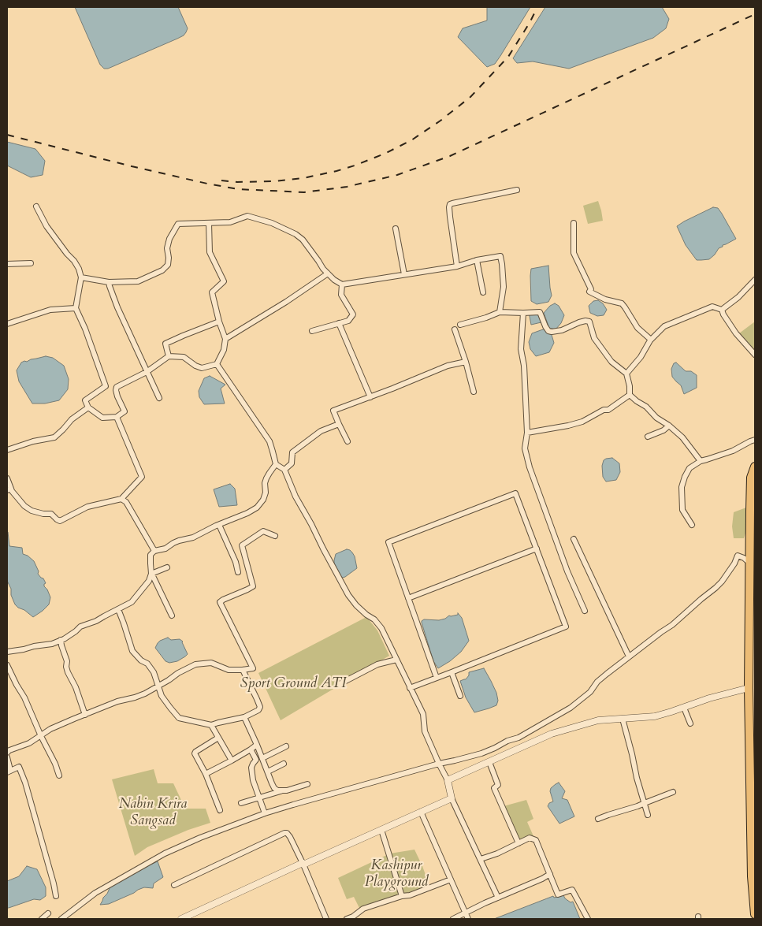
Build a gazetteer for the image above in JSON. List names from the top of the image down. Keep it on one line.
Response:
{"parks":["Sport Ground ATI","Nabin Krira Sangsad","Kashipur Playground"]}
